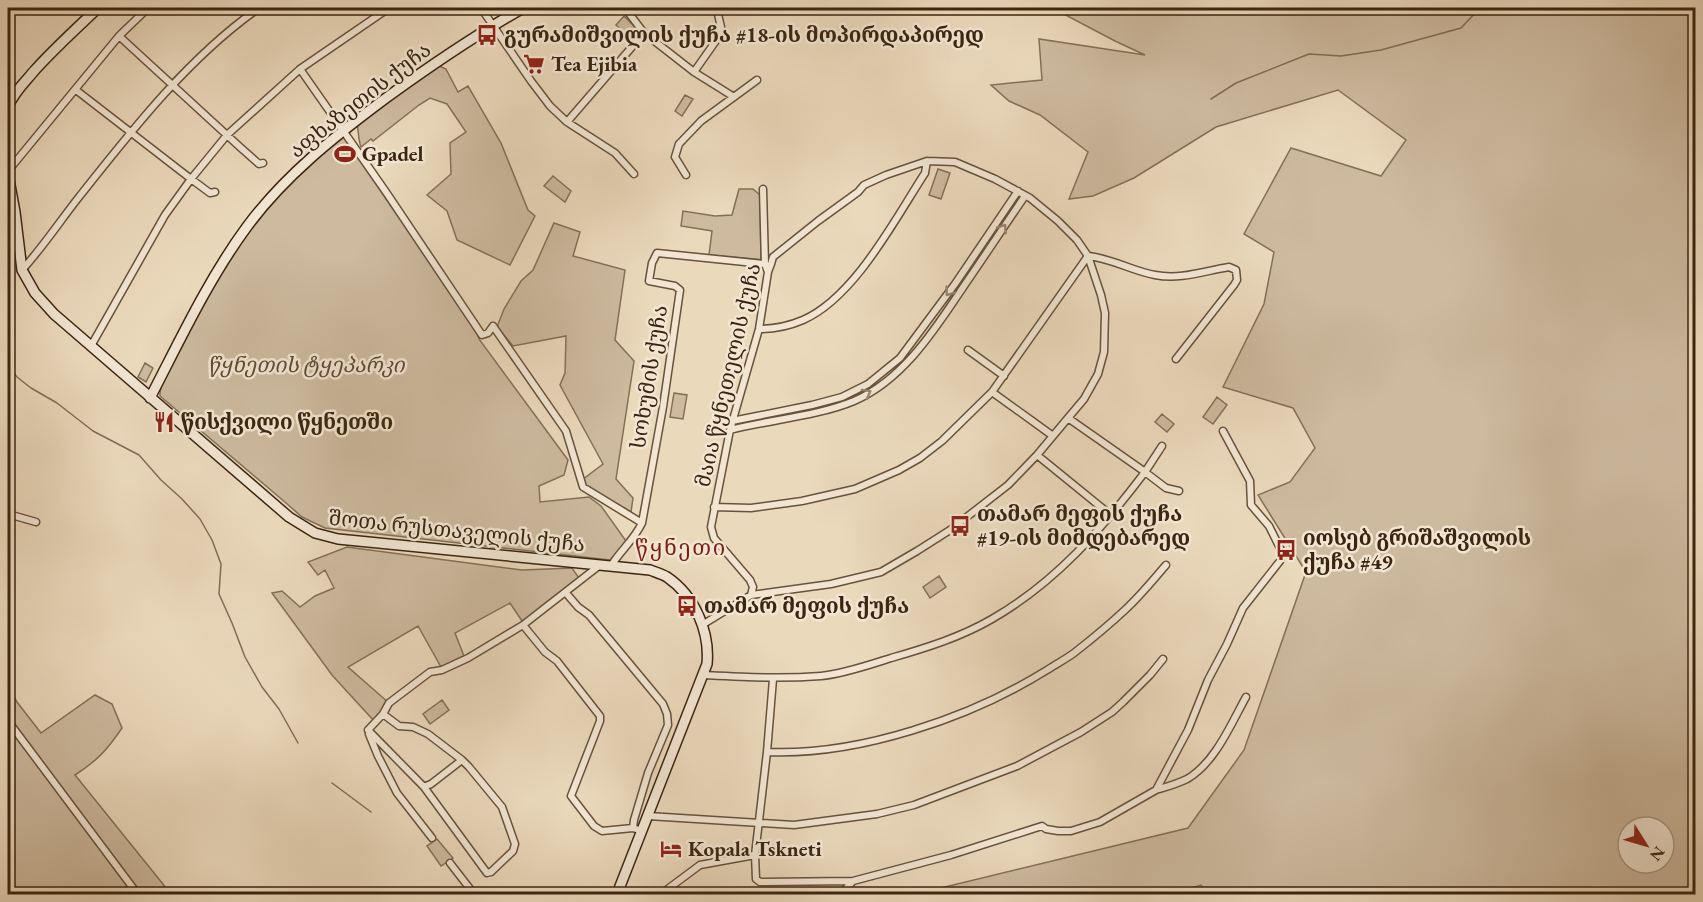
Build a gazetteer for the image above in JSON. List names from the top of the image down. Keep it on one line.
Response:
{"streets":{"main road":["აფხაზეთის ქუჩა","შოთა რუსთაველის ქუჩა"],"street":["მაია წყნეთელის ქუჩა","სოხუმის ქუჩა"]},"crossings":[["აფხაზეთის ქუჩა","შოთა რუსთაველის ქუჩა"],["სოხუმის ქუჩა","შოთა რუსთაველის ქუჩა"]],"districts":["წყნეთი"],"parks":["წყნეთის ტყეპარკი"],"places":{"bus stop":["გურამიშვილის ქუჩა #18-ის მოპირდაპირედ","თამარ მეფის ქუჩა #19-ის მიმდებარედ","იოსებ გრიშაშვილის ქუჩა #49","თამარ მეფის ქუჩა"],"supermarket":["Tea Ejibia"],"sports":["Gpadel"],"restaurant":["წისქვილი წყნეთში"],"hotel":["Kopala Tskneti"]},"north":"bottom right"}
